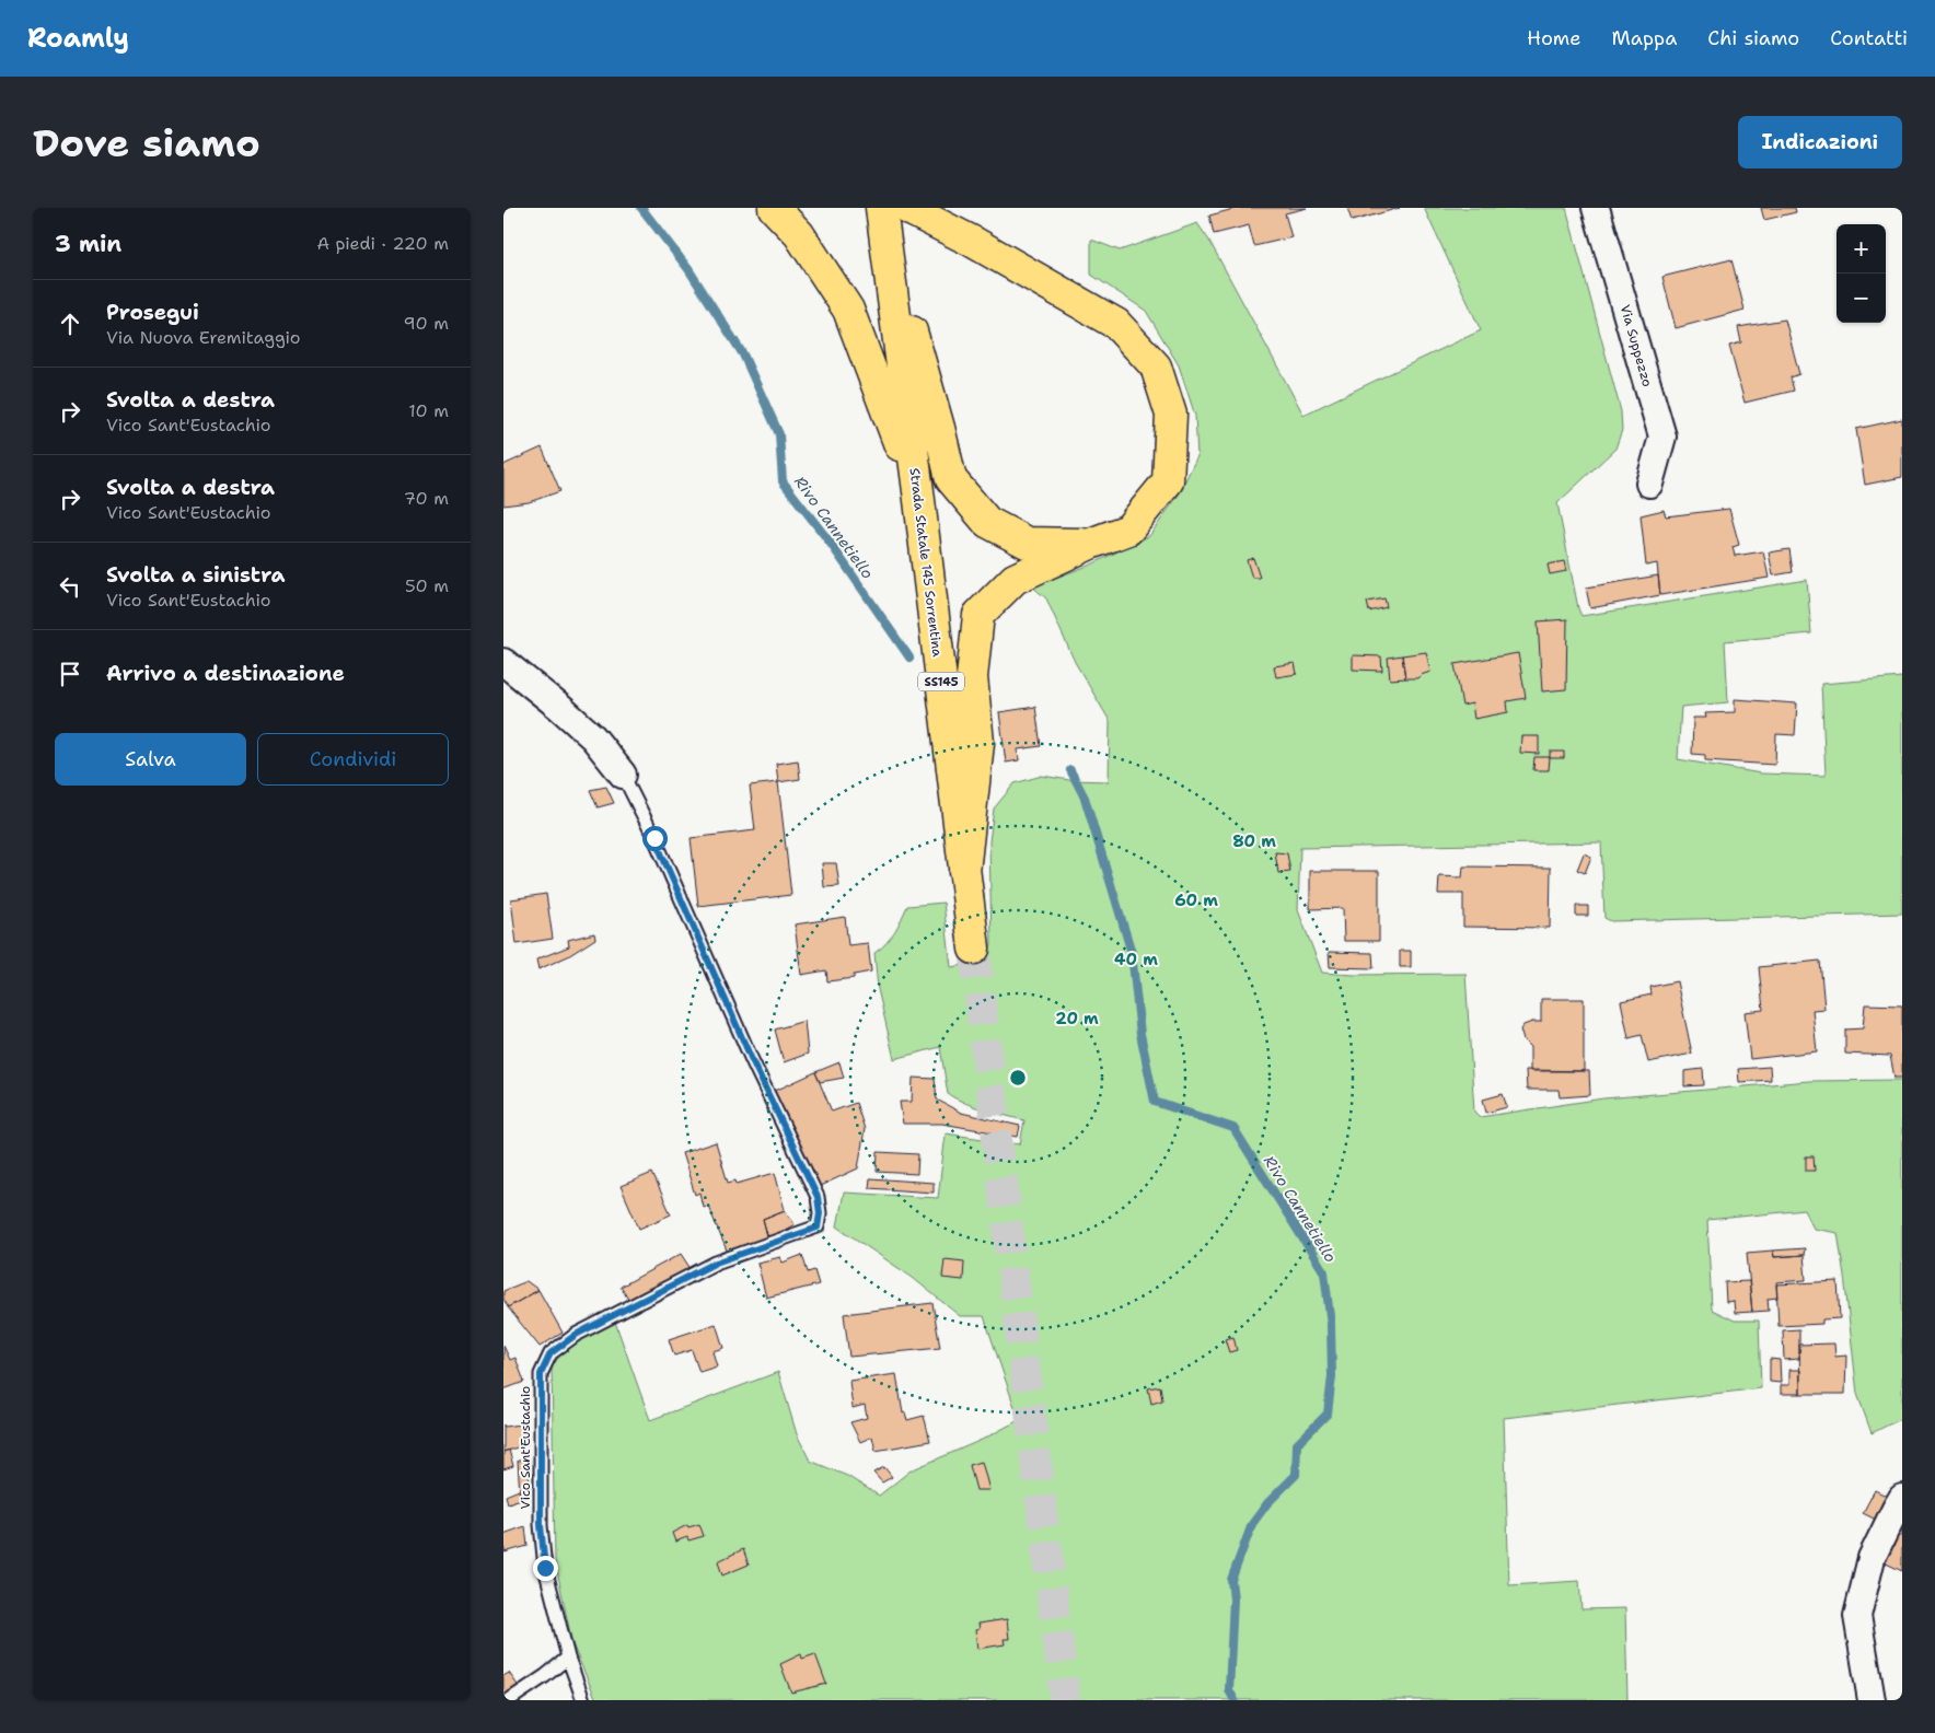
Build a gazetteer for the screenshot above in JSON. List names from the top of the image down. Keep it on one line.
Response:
{"streets":{"highway":["Strada Statale 145 Sorrentina","SS145"],"street":["Via Suppezzo"],"lane":["Vico Sant'Eustachio"]},"water":["Rivo Cannetiello"],"page":{"header":"Roamly","nav":["Home","Mappa","Chi siamo","Contatti"],"buttons":["Indicazioni",["Salva","Condividi"]],"title":"Dove siamo","heading":["3 min","A piedi · 220 m"],"map_buttons":["+","−"],"list":[["Prosegui","Via Nuova Eremitaggio","90 m"],["Svolta a destra","Vico Sant'Eustachio","10 m"],["Svolta a destra","Vico Sant'Eustachio","70 m"],["Svolta a sinistra","Vico Sant'Eustachio","50 m"],"Arrivo a destinazione"]},"rings":["80 m","60 m","40 m","20 m"]}
